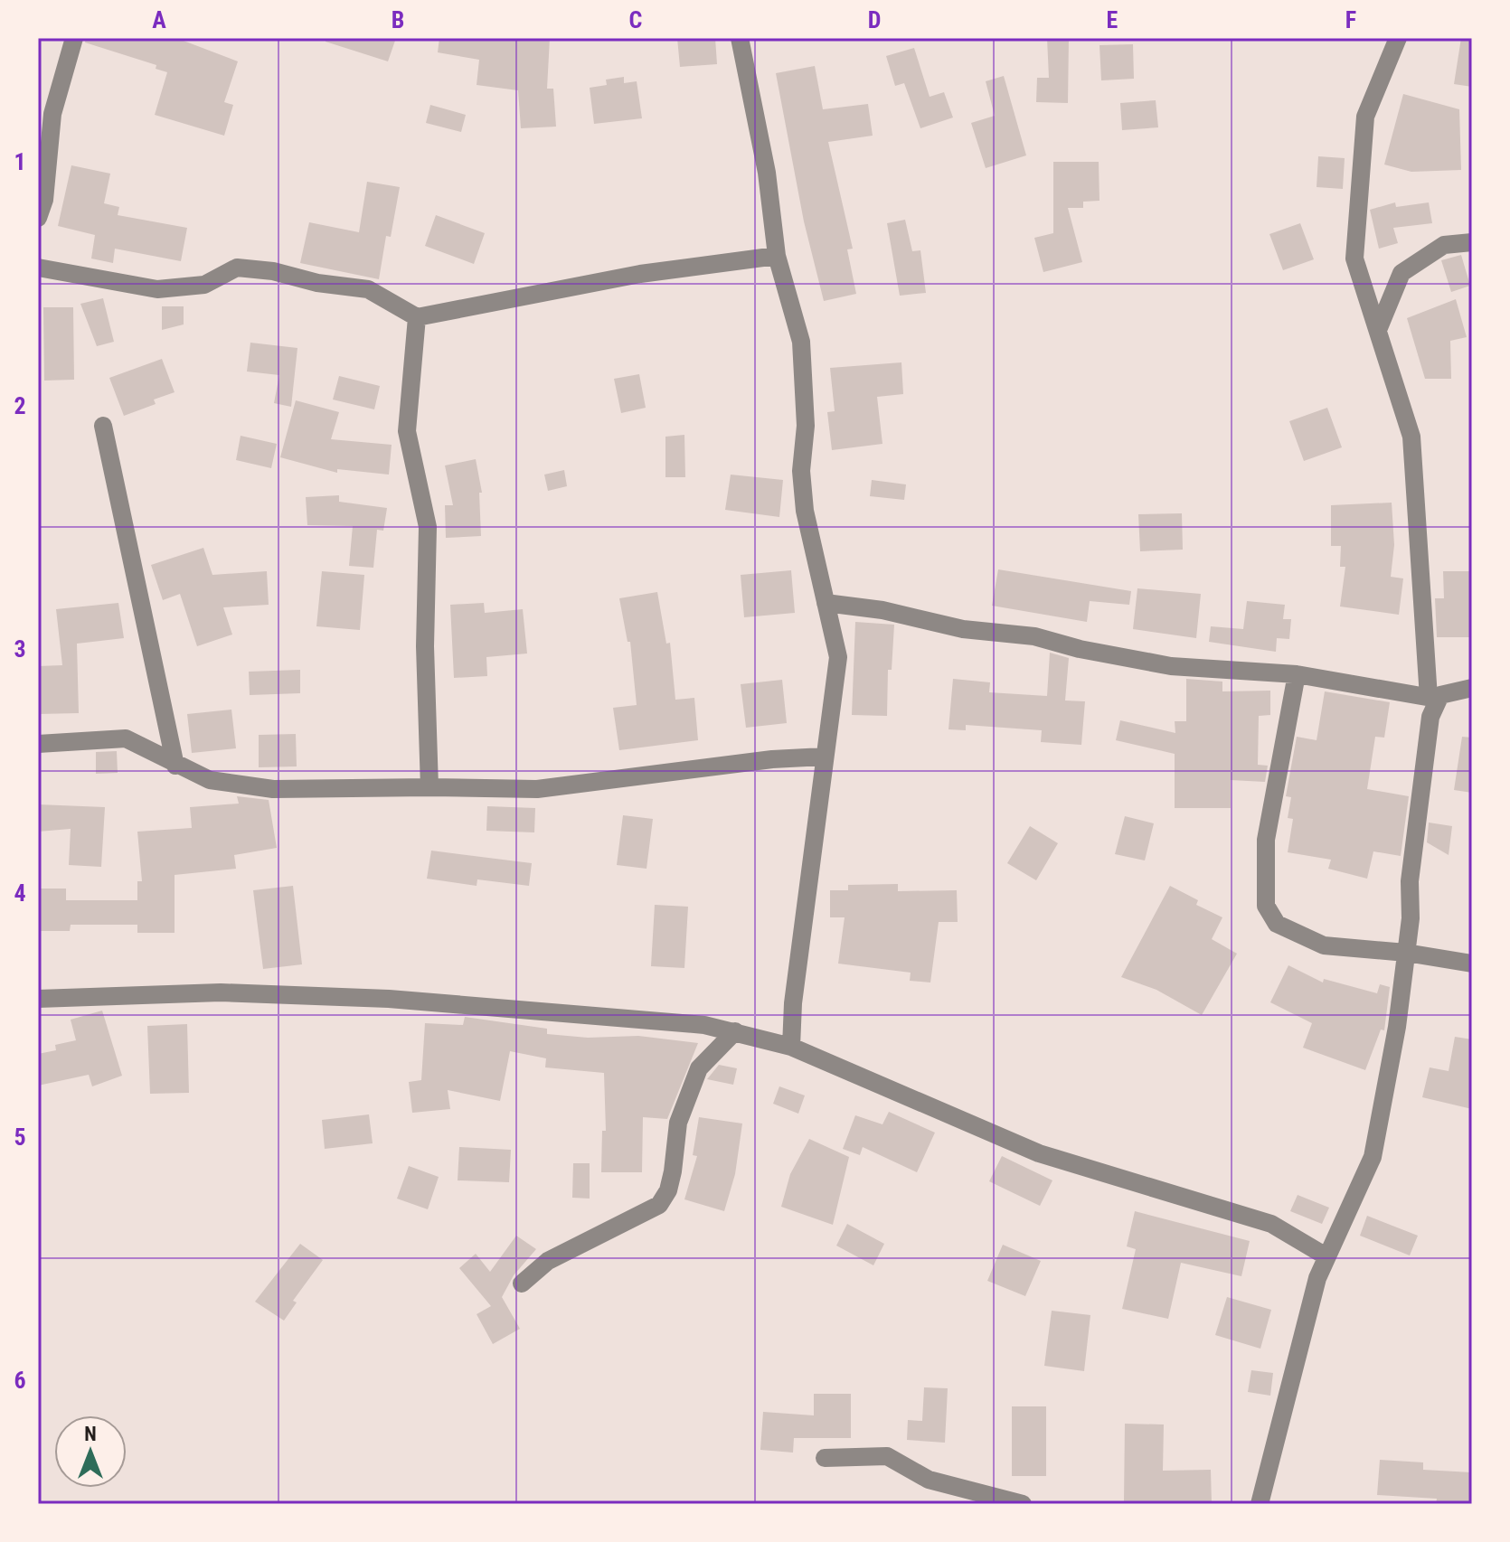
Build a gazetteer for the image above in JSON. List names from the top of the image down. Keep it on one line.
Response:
{"north":"top","grid":{"columns":["A","B","C","D","E","F"],"rows":["1","2","3","4","5","6"]}}
